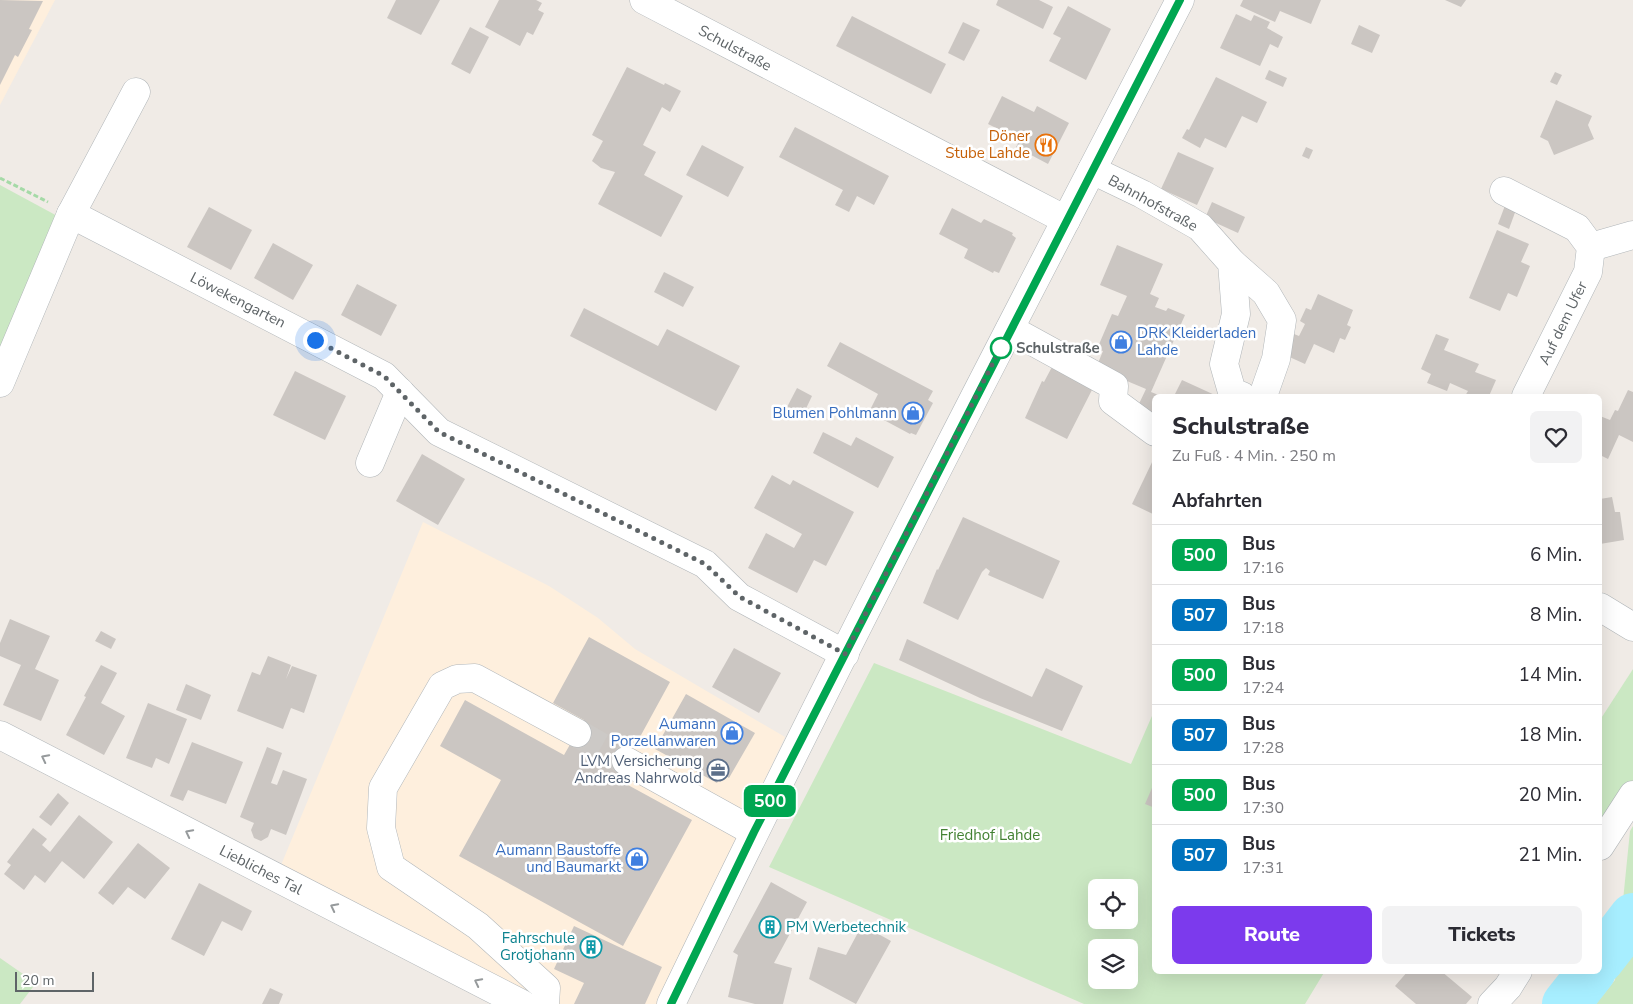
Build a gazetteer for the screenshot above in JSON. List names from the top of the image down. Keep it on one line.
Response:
{"streets":{"street":["Schulstraße","Bahnhofstraße","Löwekengarten","Auf dem Ufer","Liebliches Tal"]},"crossings":[["Schulstraße","Bahnhofstraße"],["Bahnhofstraße","Löwekengarten"]],"one_way":["Liebliches Tal"],"parks":["Friedhof Lahde"],"places":{"restaurant":["Döner Stube Lahde"],"shop":["DRK Kleiderladen Lahde","Blumen Pohlmann","Aumann Porzellanwaren","Aumann Baustoffe und Baumarkt"],"other":["Schulstraße"],"office":["LVM Versicherung Andreas Nahrwold"],"building":["PM Werbetechnik","Fahrschule Grotjohann"]},"lines":["bus line 500"],"scale_bar":"20 m","page":{"on_map":"500","heading":[["Schulstraße","Zu Fuß · 4 Min. · 250 m"],"Abfahrten"],"list":[{"mark":"500","name":"Bus","note":"17:16","value":"6 Min."},{"mark":"507","name":"Bus","note":"17:18","value":"8 Min."},{"mark":"500","name":"Bus","note":"17:24","value":"14 Min."},{"mark":"507","name":"Bus","note":"17:28","value":"18 Min."},{"mark":"500","name":"Bus","note":"17:30","value":"20 Min."},{"mark":"507","name":"Bus","note":"17:31","value":"21 Min."}],"buttons":["Route","Tickets"],"scale":"20 m"}}
